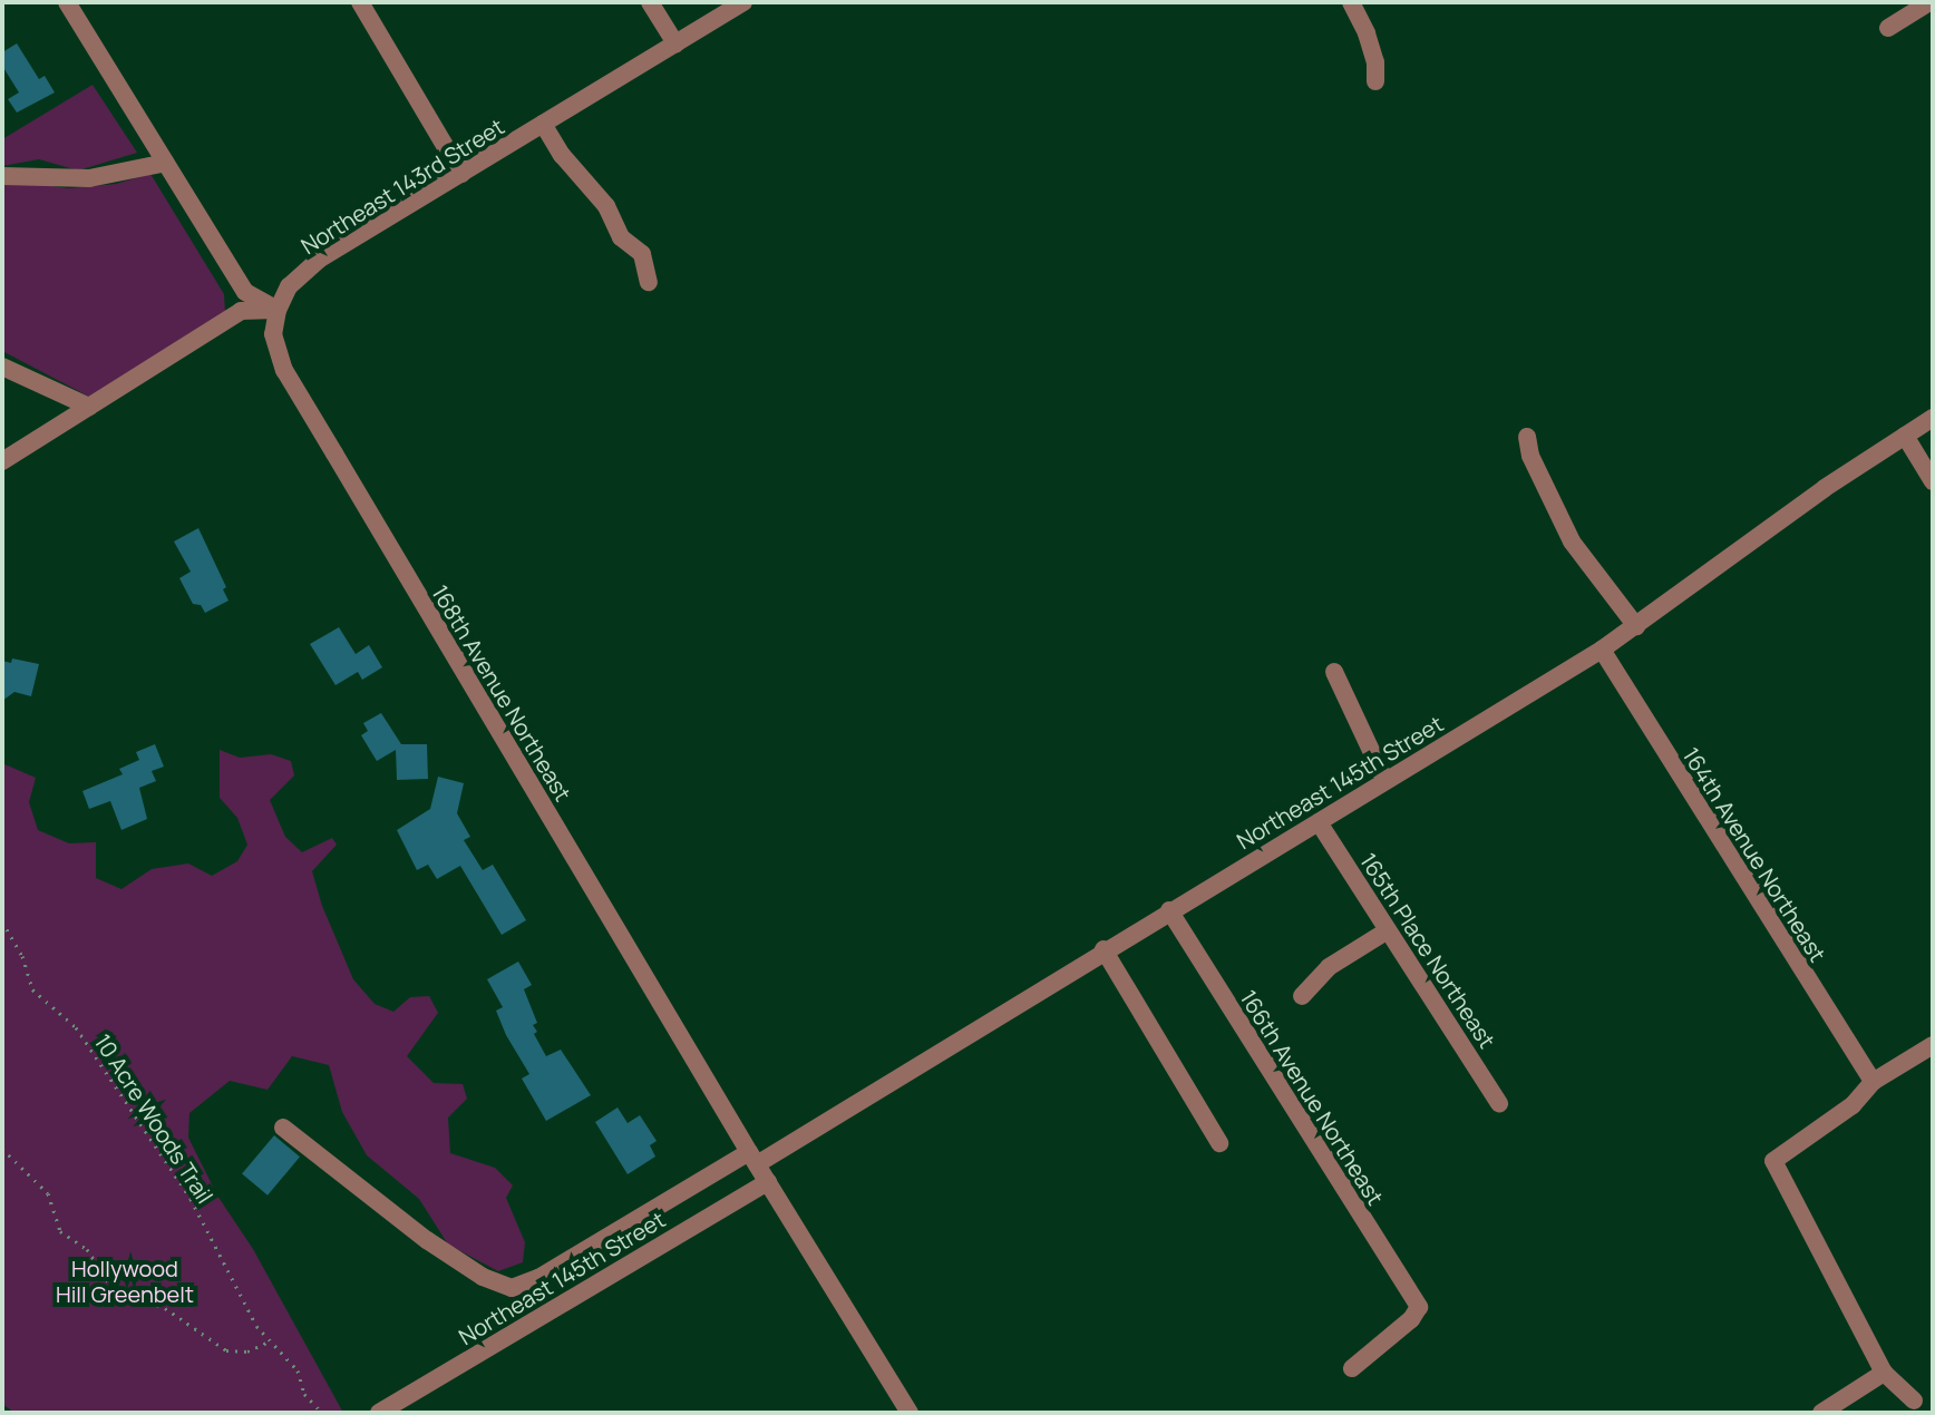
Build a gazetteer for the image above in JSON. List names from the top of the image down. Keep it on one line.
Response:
{"streets":{"street":["Northeast 143rd Street","168th Avenue Northeast","Northeast 145th Street","164th Avenue Northeast","165th Place Northeast","166th Avenue Northeast"],"path":["10 Acre Woods Trail"]},"crossings":[["Northeast 143rd Street","168th Avenue Northeast"],["168th Avenue Northeast","Northeast 145th Street"],["Northeast 145th Street","164th Avenue Northeast"],["Northeast 145th Street","165th Place Northeast"],["Northeast 145th Street","166th Avenue Northeast"]],"parks":["Hollywood Hill Greenbelt"]}
